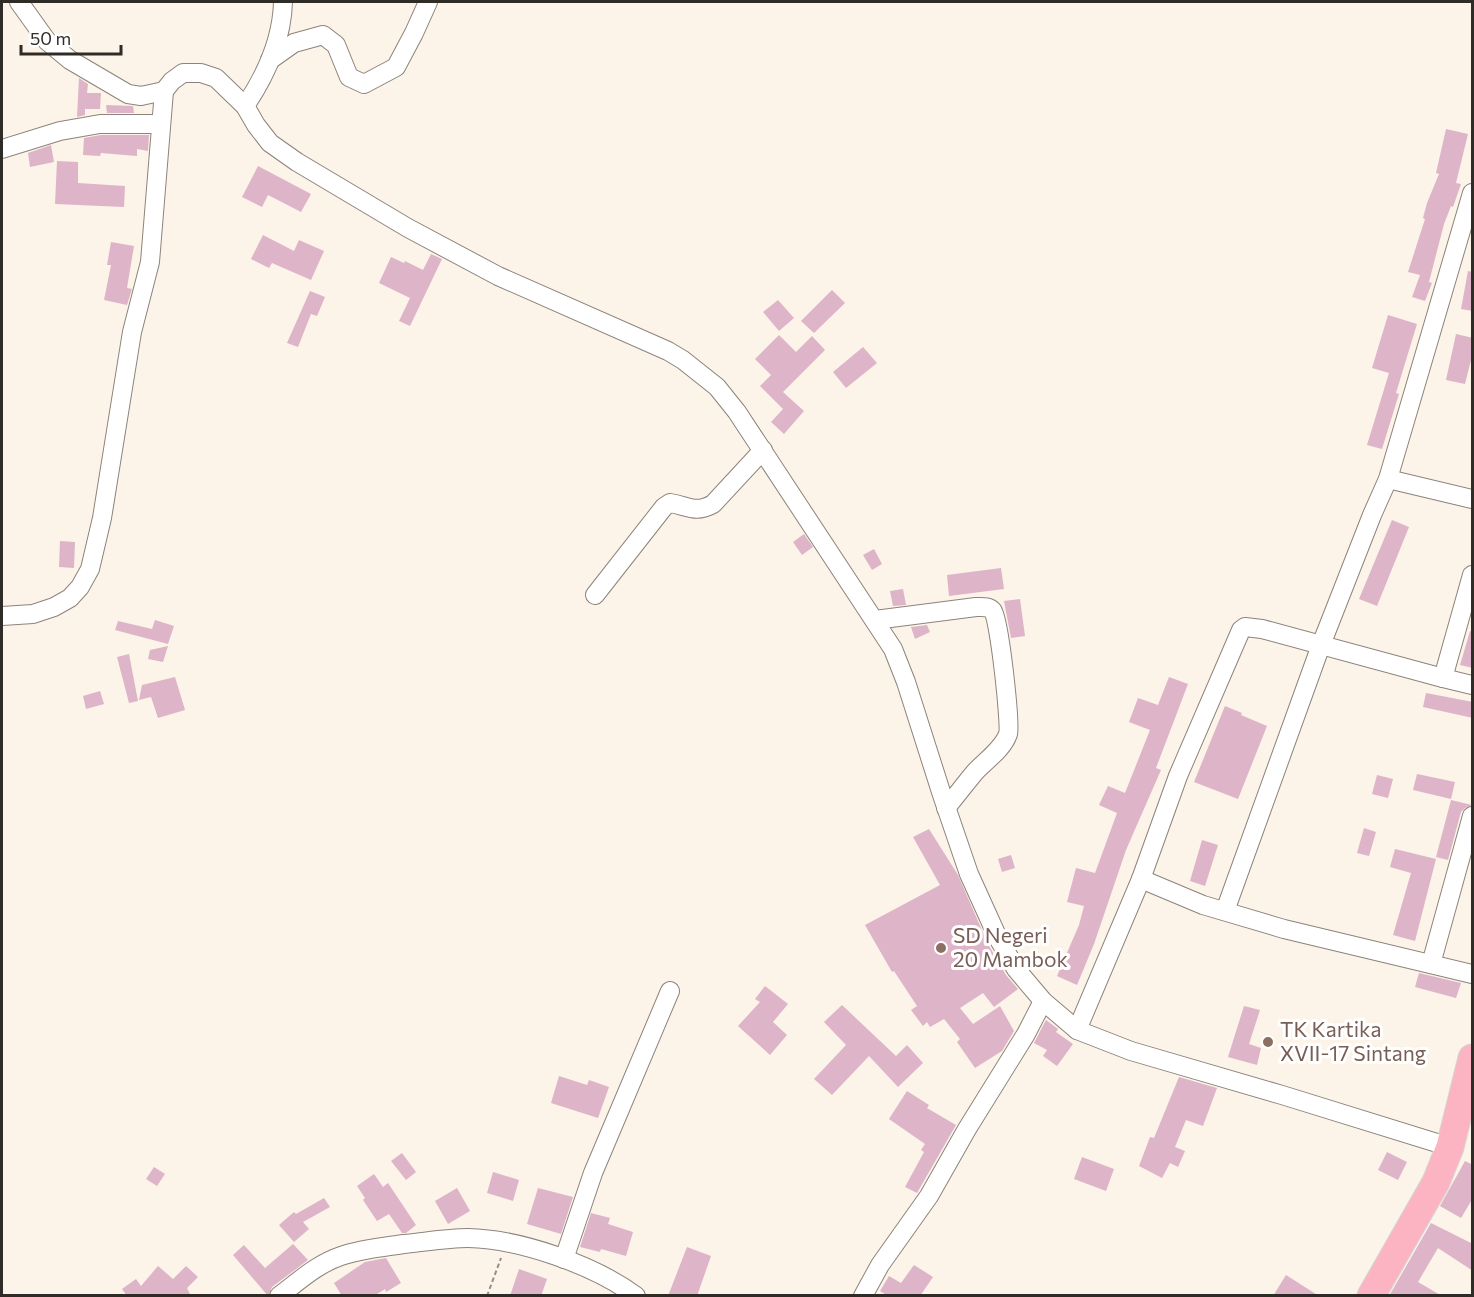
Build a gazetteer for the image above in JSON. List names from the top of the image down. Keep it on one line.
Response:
{"places":["SD Negeri 20 Mambok","TK Kartika XVII-17 Sintang"],"scale_bar":"50 m"}
